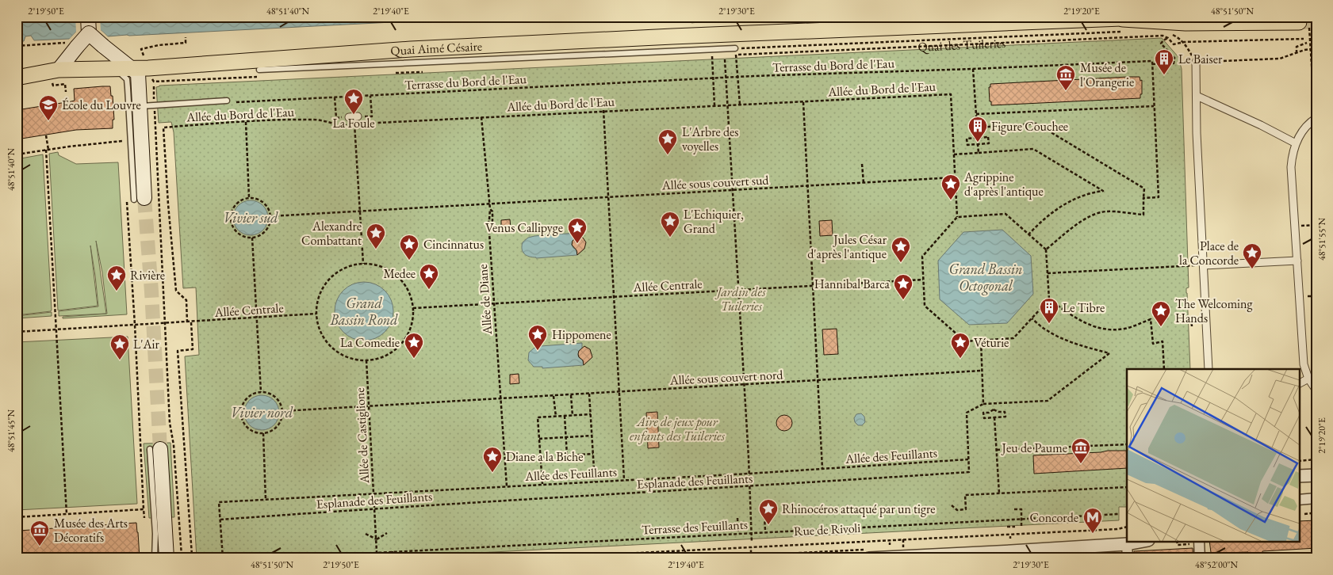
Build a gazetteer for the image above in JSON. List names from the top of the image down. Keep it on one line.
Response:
{"streets":{"main road":["Quai des Tuileries","Quai Aimé Césaire"],"path":["Terrasse du Bord de l'Eau","Allée du Bord de l'Eau","Allée sous couvert sud","Allée Centrale","Allée de Diane","Allée sous couvert nord","Allée de Castiglione","Allée des Feuillants","Esplanade des Feuillants","Terrasse des Feuillants","Rue de Rivoli"]},"crossings":[["Quai des Tuileries","Quai Aimé Césaire"],["Quai des Tuileries","Terrasse du Bord de l'Eau"],["Allée du Bord de l'Eau","Allée Centrale"],["Allée du Bord de l'Eau","Allée de Diane"],["Allée sous couvert sud","Allée de Diane"],["Allée Centrale","Allée de Diane"],["Allée Centrale","Allée de Castiglione"],["Allée de Diane","Allée sous couvert nord"],["Allée de Diane","Allée des Feuillants"],["Allée sous couvert nord","Allée de Castiglione"],["Allée de Castiglione","Allée des Feuillants"],["Allée de Castiglione","Esplanade des Feuillants"],["Allée de Castiglione","Terrasse des Feuillants"],["Allée des Feuillants","Esplanade des Feuillants"]],"water":["Vivier sud","Grand Bassin Octogonal","Grand Bassin Rond","Vivier nord"],"parks":["Jardin des Tuileries","Aire de jeux pour enfants des Tuileries"],"places":{"building":["Le Baiser","Figure Couchee","Le Tibre"],"museum":["Musée de l'Orangerie","Jeu de Paume","Musée des Arts Décoratifs"],"place":["La Foule","L'Arbre des voyelles","Agrippine d'après l'antique","L'Echiquier, Grand","Venus Callipyge","Alexandre Combattant","Cincinnatus","Jules César d'après l'antique","Place de la Concorde","Medee","Rivière","Hannibal Barca","The Welcoming Hands","Hippomene","La Comedie","Véturie","L'Air","Diane a la Biche","Rhinocéros attaqué par un tigre"],"school or university":["École du Louvre"],"metro station":["Concorde"]},"coordinates":["2°19'50\"E","48°51'40\"N","2°19'40\"E","2°19'30\"E","2°19'20\"E","48°51'50\"N","48°51'55\"N","48°51'45\"N","48°52'00\"N"]}
